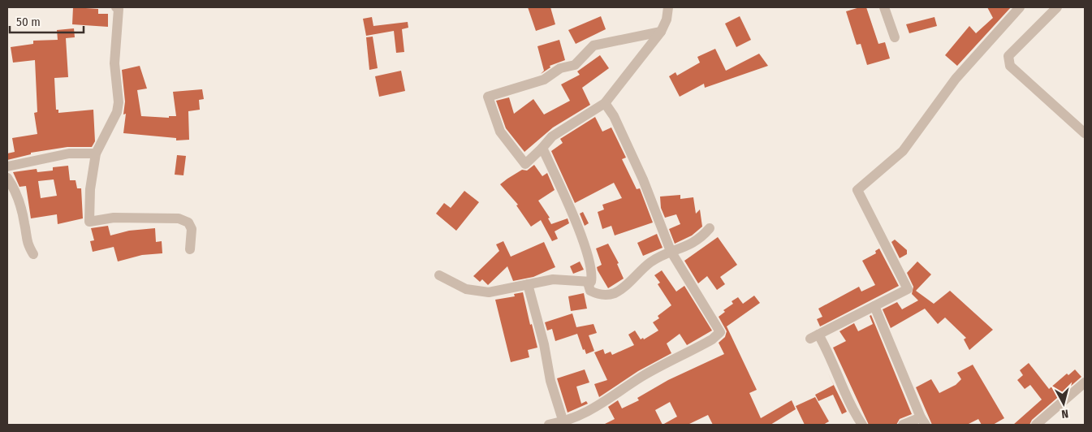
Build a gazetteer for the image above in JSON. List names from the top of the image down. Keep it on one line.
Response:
{"scale_bar":"50 m","north":"bottom"}
